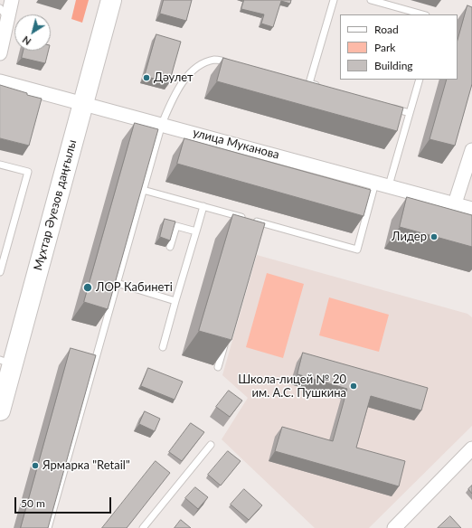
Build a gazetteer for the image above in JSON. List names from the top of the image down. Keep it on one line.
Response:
{"streets":{"main road":["Мұхтар Әуезов даңғылы"],"street":["улица Муканова"]},"crossings":[["улица Муканова","Мұхтар Әуезов даңғылы"]],"places":["Дәулет","Лидер","ЛОР Кабинетi","Школа-лицей № 20 им. А.С. Пушкина","Ярмарка \"Retail\""],"legend":["Road","Park","Building"],"scale_bar":"50 m","north":"bottom left"}
